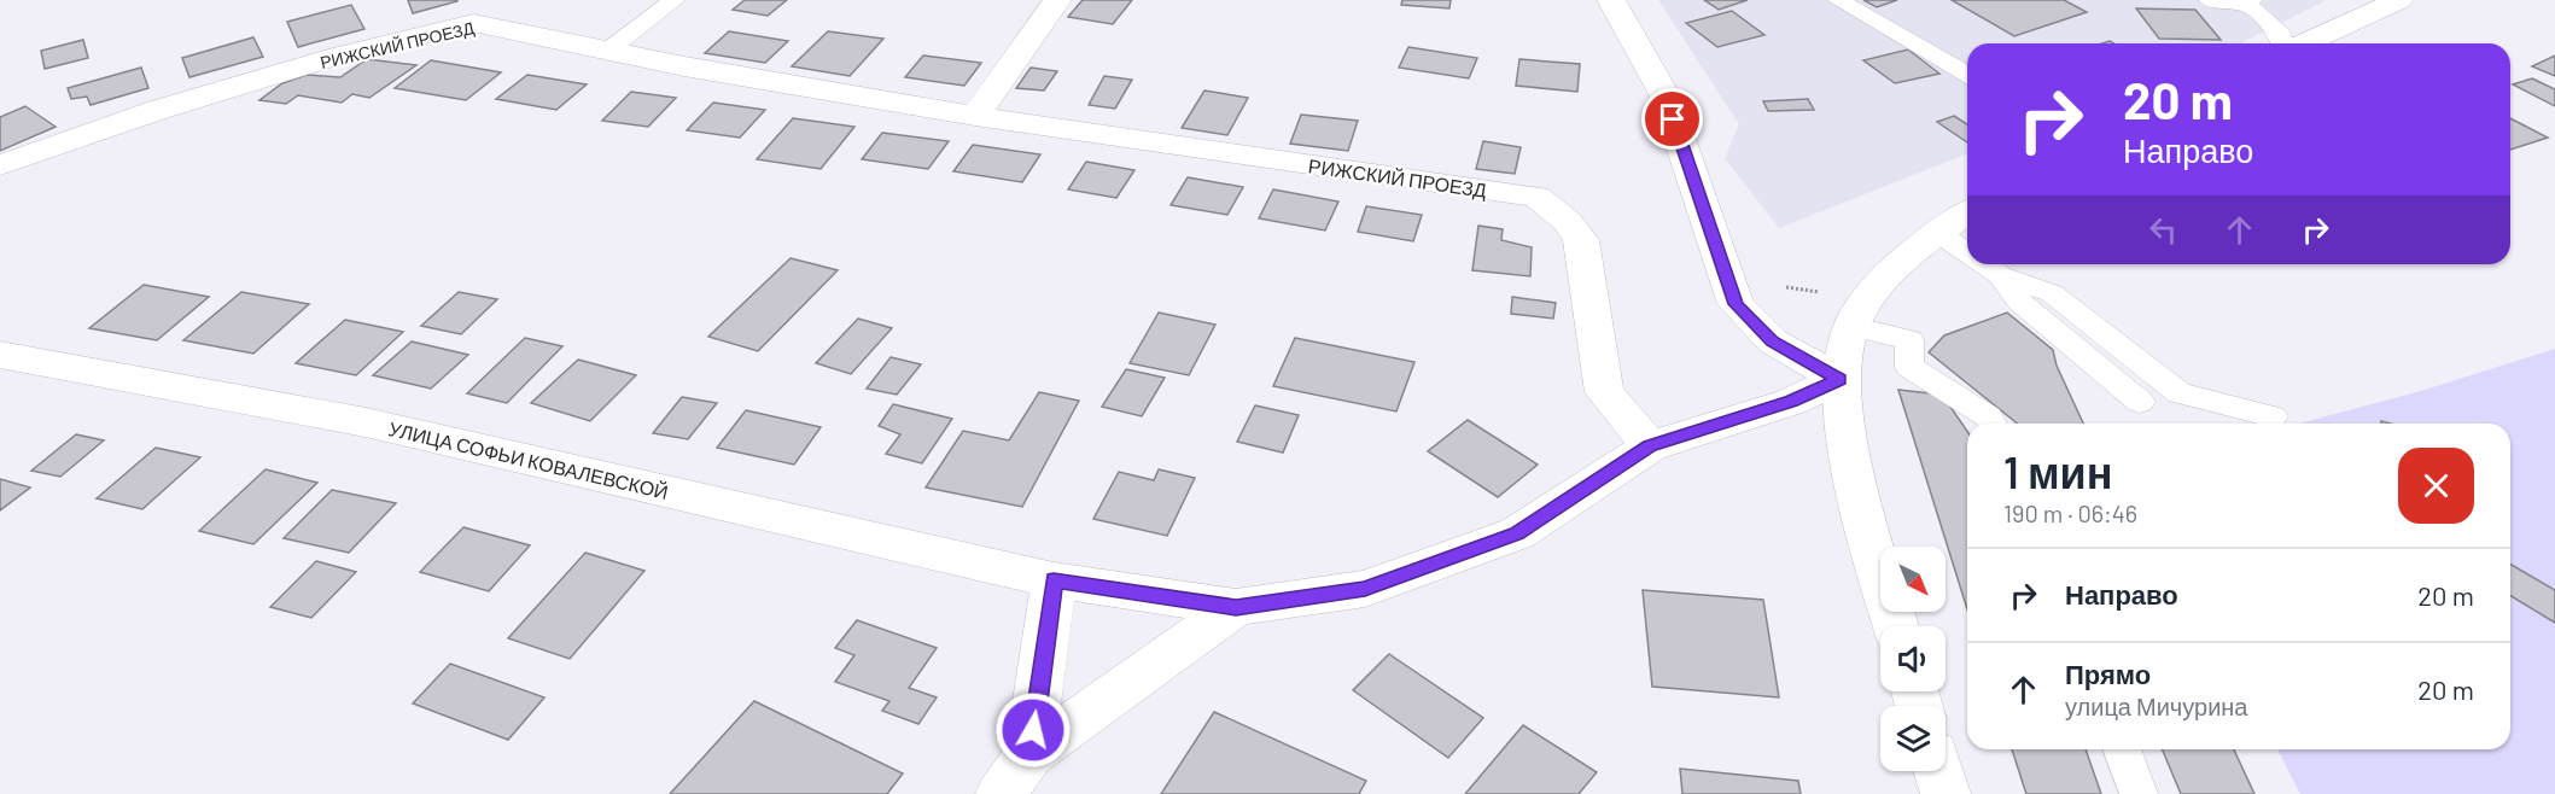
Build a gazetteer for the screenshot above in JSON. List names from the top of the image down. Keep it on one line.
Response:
{"streets":{"street":["РИЖСКИЙ ПРОЕЗД","УЛИЦА СОФЬИ КОВАЛЕВСКОЙ"]},"north":"bottom right","page":{"turn":["20 m","Направо"],"heading":["1 мин","190 m · 06:46"],"list":[{"name":"Направо","value":"20 m"},{"name":"Прямо","note":"улица Мичурина","value":"20 m"}]}}
